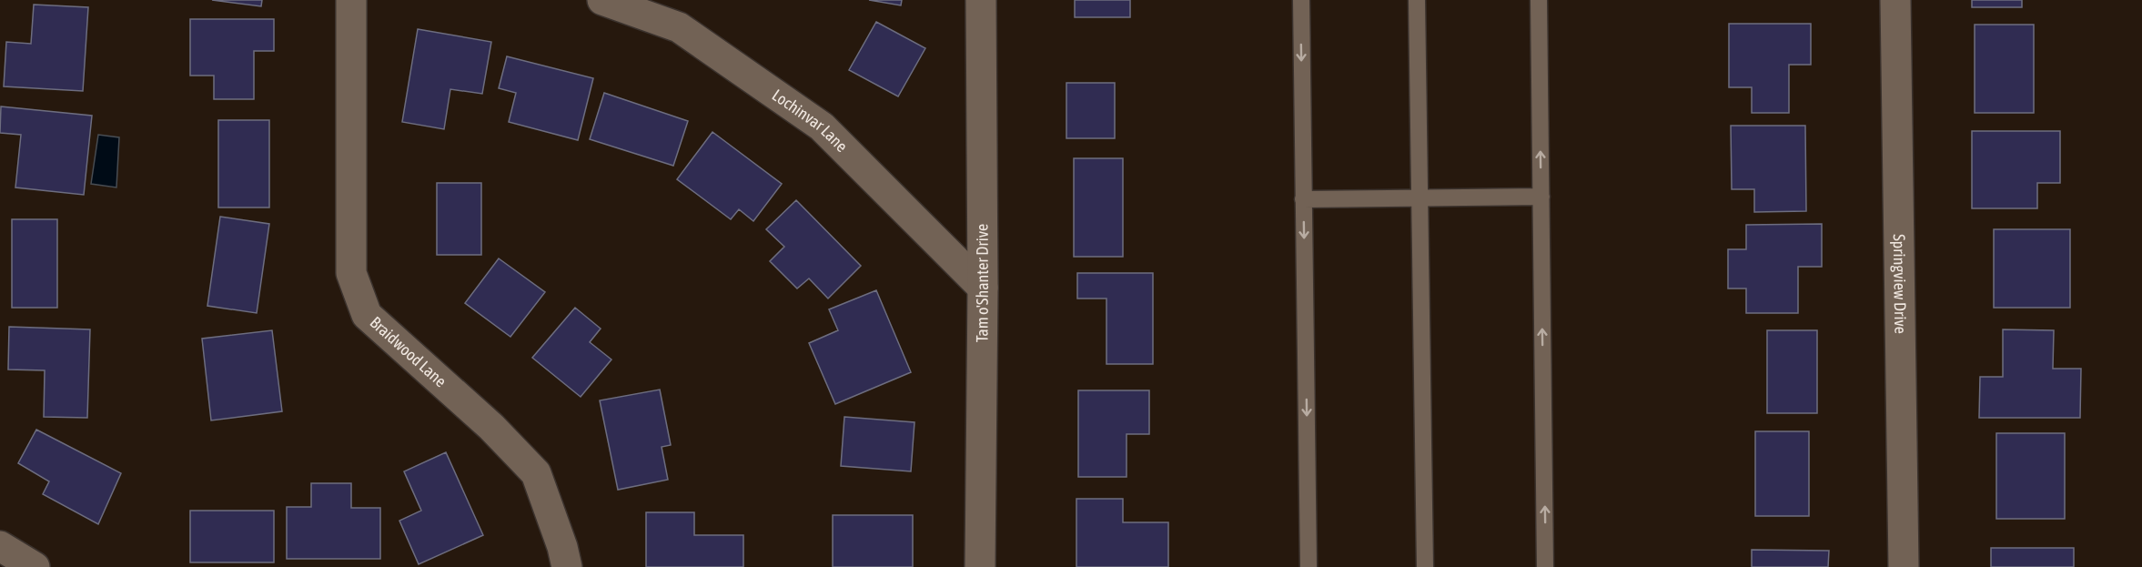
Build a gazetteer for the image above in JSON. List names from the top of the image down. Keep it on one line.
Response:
{"streets":{"street":["Lochinvar Lane","Springview Drive","Tam o'Shanter Drive","Braidwood Lane"]},"crossings":[["Lochinvar Lane","Tam o'Shanter Drive"]]}
